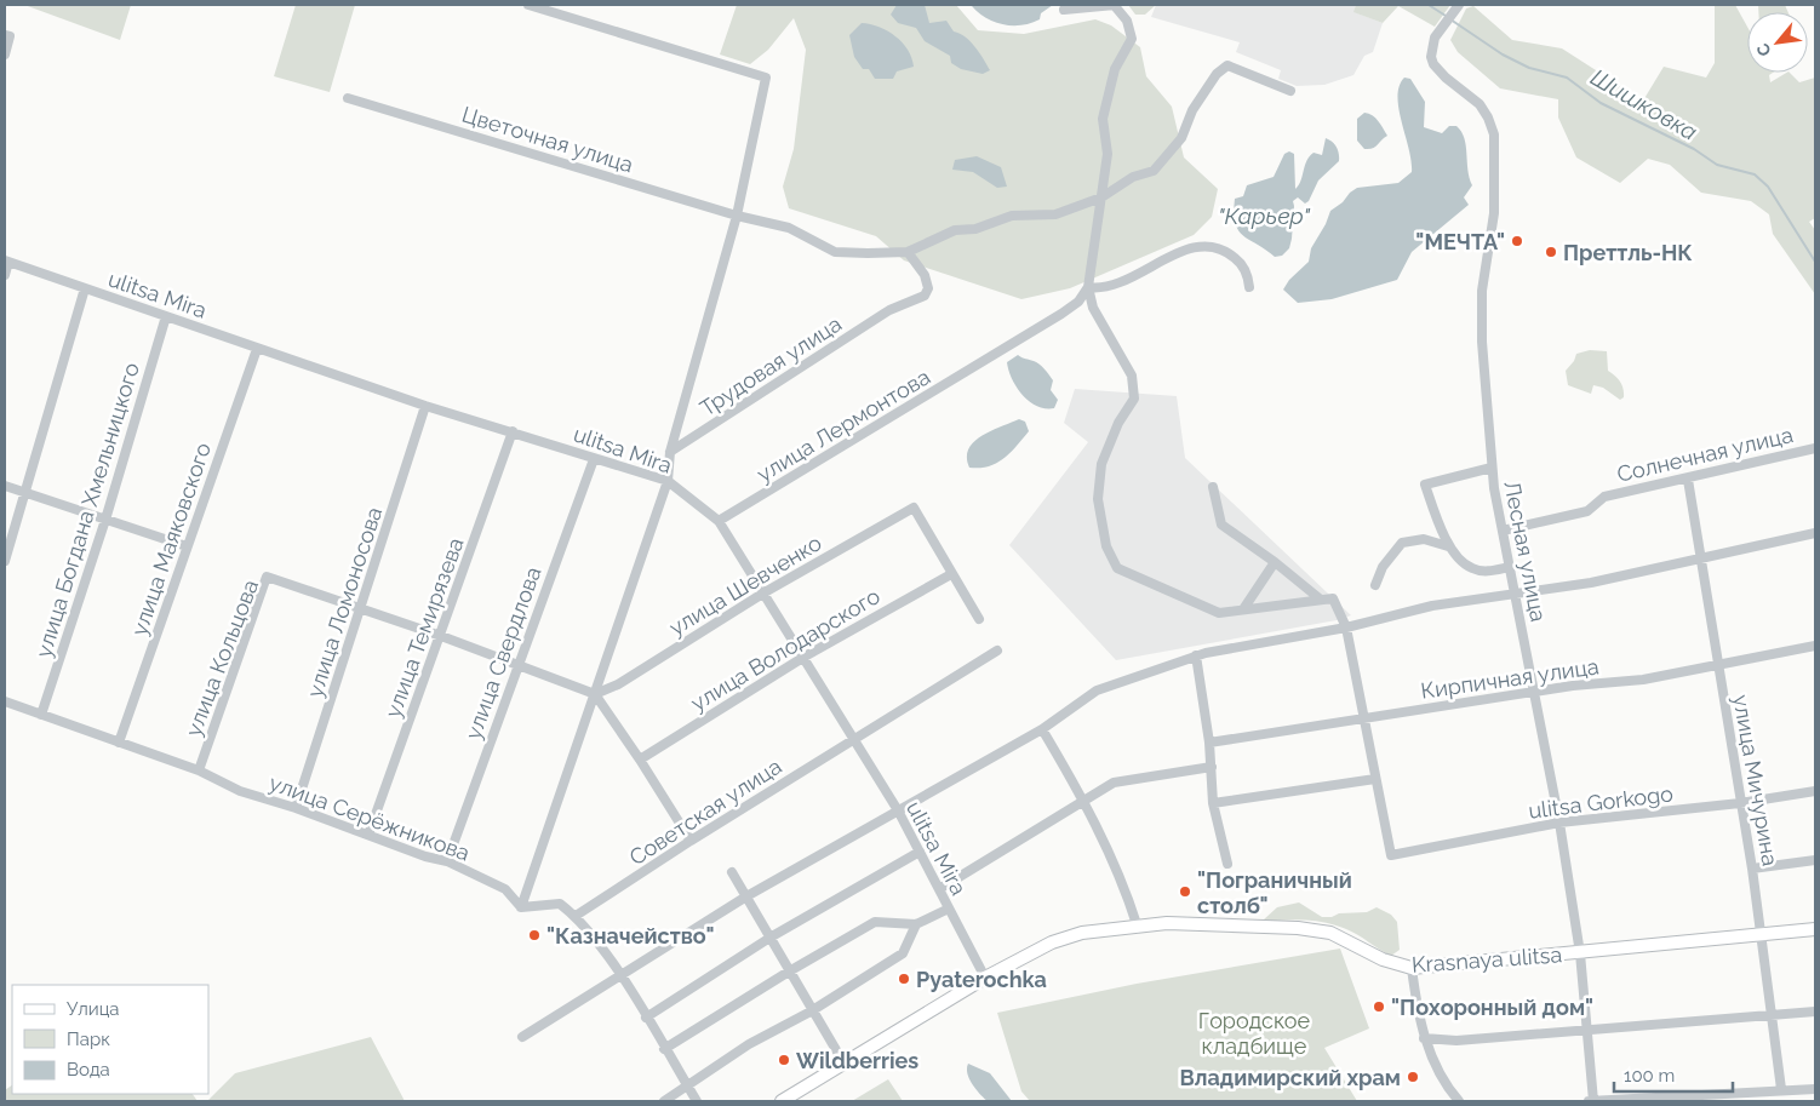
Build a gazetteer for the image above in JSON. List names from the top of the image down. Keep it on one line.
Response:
{"streets":{"main road":["Krasnaya ulitsa"],"street":["Цветочная улица","ulitsa Mira","Трудовая улица","улица Лермонтова","Солнечная улица","улица Богдана Хмельницкого","улица Маяковского","Лесная улица","улица Шевченко","улица Ломоносова","улица Темирязева","улица Володарского","улица Свердлова","улица Кольцова","Кирпичная улица","улица Мичурина","ulitsa Gorkogo","Советская улица","улица Серёжникова"]},"crossings":[["Цветочная улица","Трудовая улица"],["ulitsa Mira","улица Лермонтова"],["ulitsa Mira","улица Богдана Хмельницкого"],["ulitsa Mira","улица Маяковского"],["ulitsa Mira","улица Шевченко"],["ulitsa Mira","улица Ломоносова"],["ulitsa Mira","улица Темирязева"],["ulitsa Mira","улица Володарского"],["ulitsa Mira","улица Свердлова"],["ulitsa Mira","Советская улица"],["ulitsa Mira","Krasnaya ulitsa"],["Солнечная улица","Лесная улица"],["Солнечная улица","улица Мичурина"],["улица Богдана Хмельницкого","улица Серёжникова"],["улица Маяковского","улица Серёжникова"],["Лесная улица","Кирпичная улица"],["Лесная улица","ulitsa Gorkogo"],["Лесная улица","Krasnaya ulitsa"],["улица Шевченко","улица Володарского"],["улица Ломоносова","улица Кольцова"],["улица Ломоносова","улица Серёжникова"],["улица Темирязева","улица Серёжникова"],["улица Свердлова","улица Серёжникова"],["улица Кольцова","улица Серёжникова"],["Кирпичная улица","улица Мичурина"],["улица Мичурина","ulitsa Gorkogo"],["улица Мичурина","Krasnaya ulitsa"]],"water":["Шишковка","\"Карьер\""],"parks":["Городское кладбище"],"places":["\"МЕЧТА\"","Преттль-НК","\"Пограничный столб\"","\"Казначейство\"","Pyaterochka","\"Похоронный дом\"","Wildberries","Владимирский храм"],"legend":["Улица","Парк","Вода"],"scale_bar":"100 m","north":"bottom left"}
